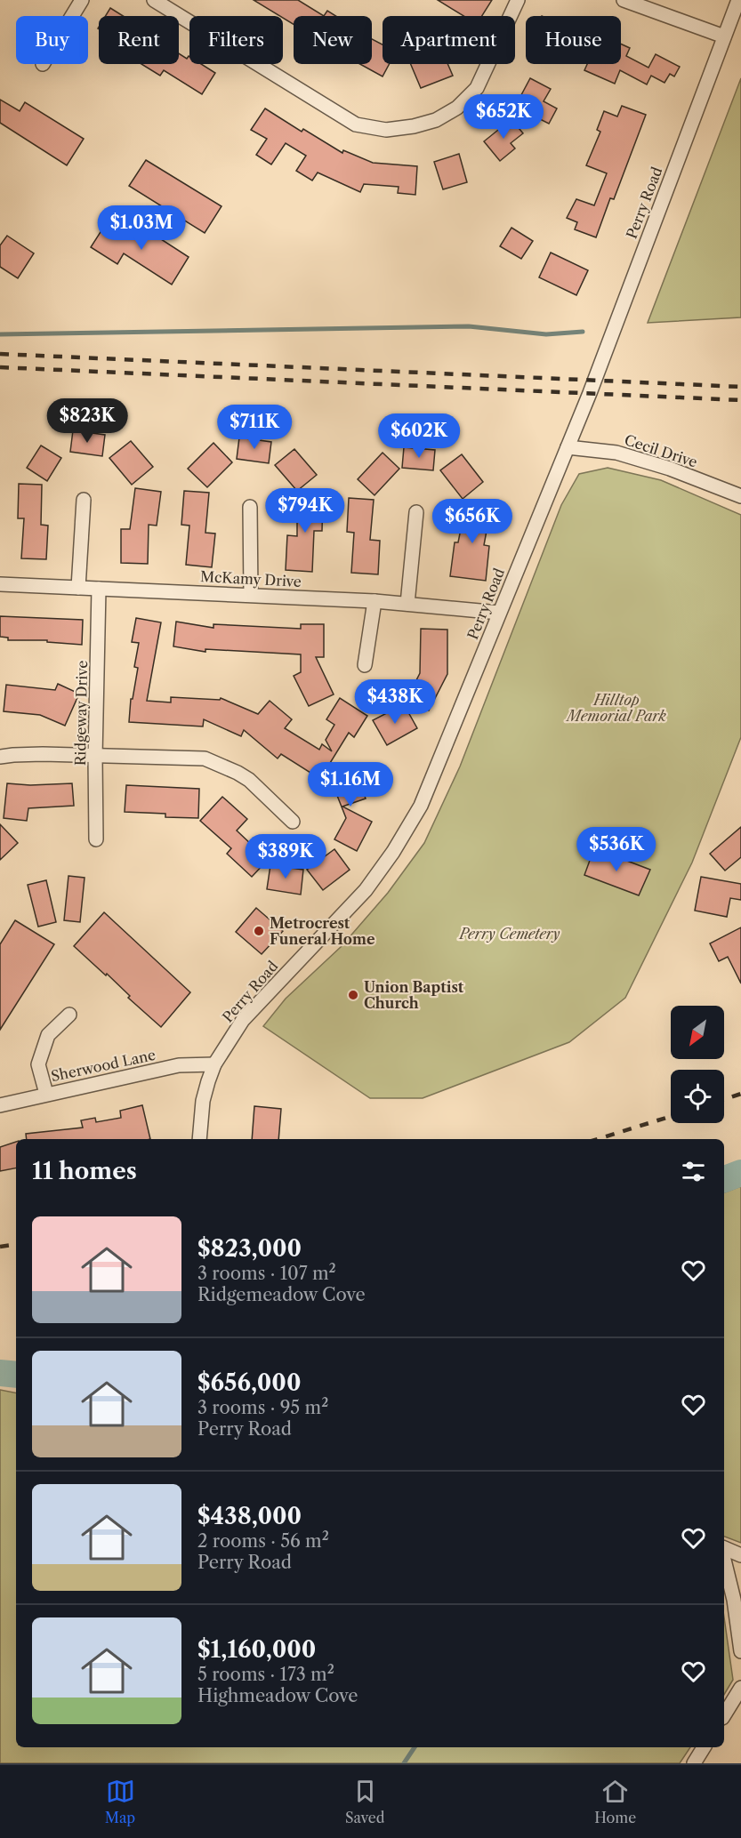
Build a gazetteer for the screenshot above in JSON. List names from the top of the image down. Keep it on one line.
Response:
{"streets":{"street":["Perry Road","Cecil Drive","McKamy Drive","Ridgeway Drive","Sherwood Lane"]},"crossings":[["Perry Road","Cecil Drive"],["Perry Road","McKamy Drive"],["Perry Road","Sherwood Lane"],["McKamy Drive","Ridgeway Drive"]],"parks":["Hilltop Memorial Park","Perry Cemetery"],"places":["Metrocrest Funeral Home","Union Baptist Church"],"north":"bottom left","page":{"chip":["Buy","Rent","Filters","New","Apartment","House"],"price":["$652K","$1.03M","$823K","$711K","$602K","$794K","$656K","$438K","$1.16M","$536K","$389K"],"heading":"11 homes","list":[{"name":"$823,000","note":"3 rooms · 107 m² · Ridgemeadow Cove"},{"name":"$656,000","note":"3 rooms · 95 m² · Perry Road"},{"name":"$438,000","note":"2 rooms · 56 m² · Perry Road"},{"name":"$1,160,000","note":"5 rooms · 173 m² · Highmeadow Cove"}],"tabs":["Map","Saved","Home"]}}
